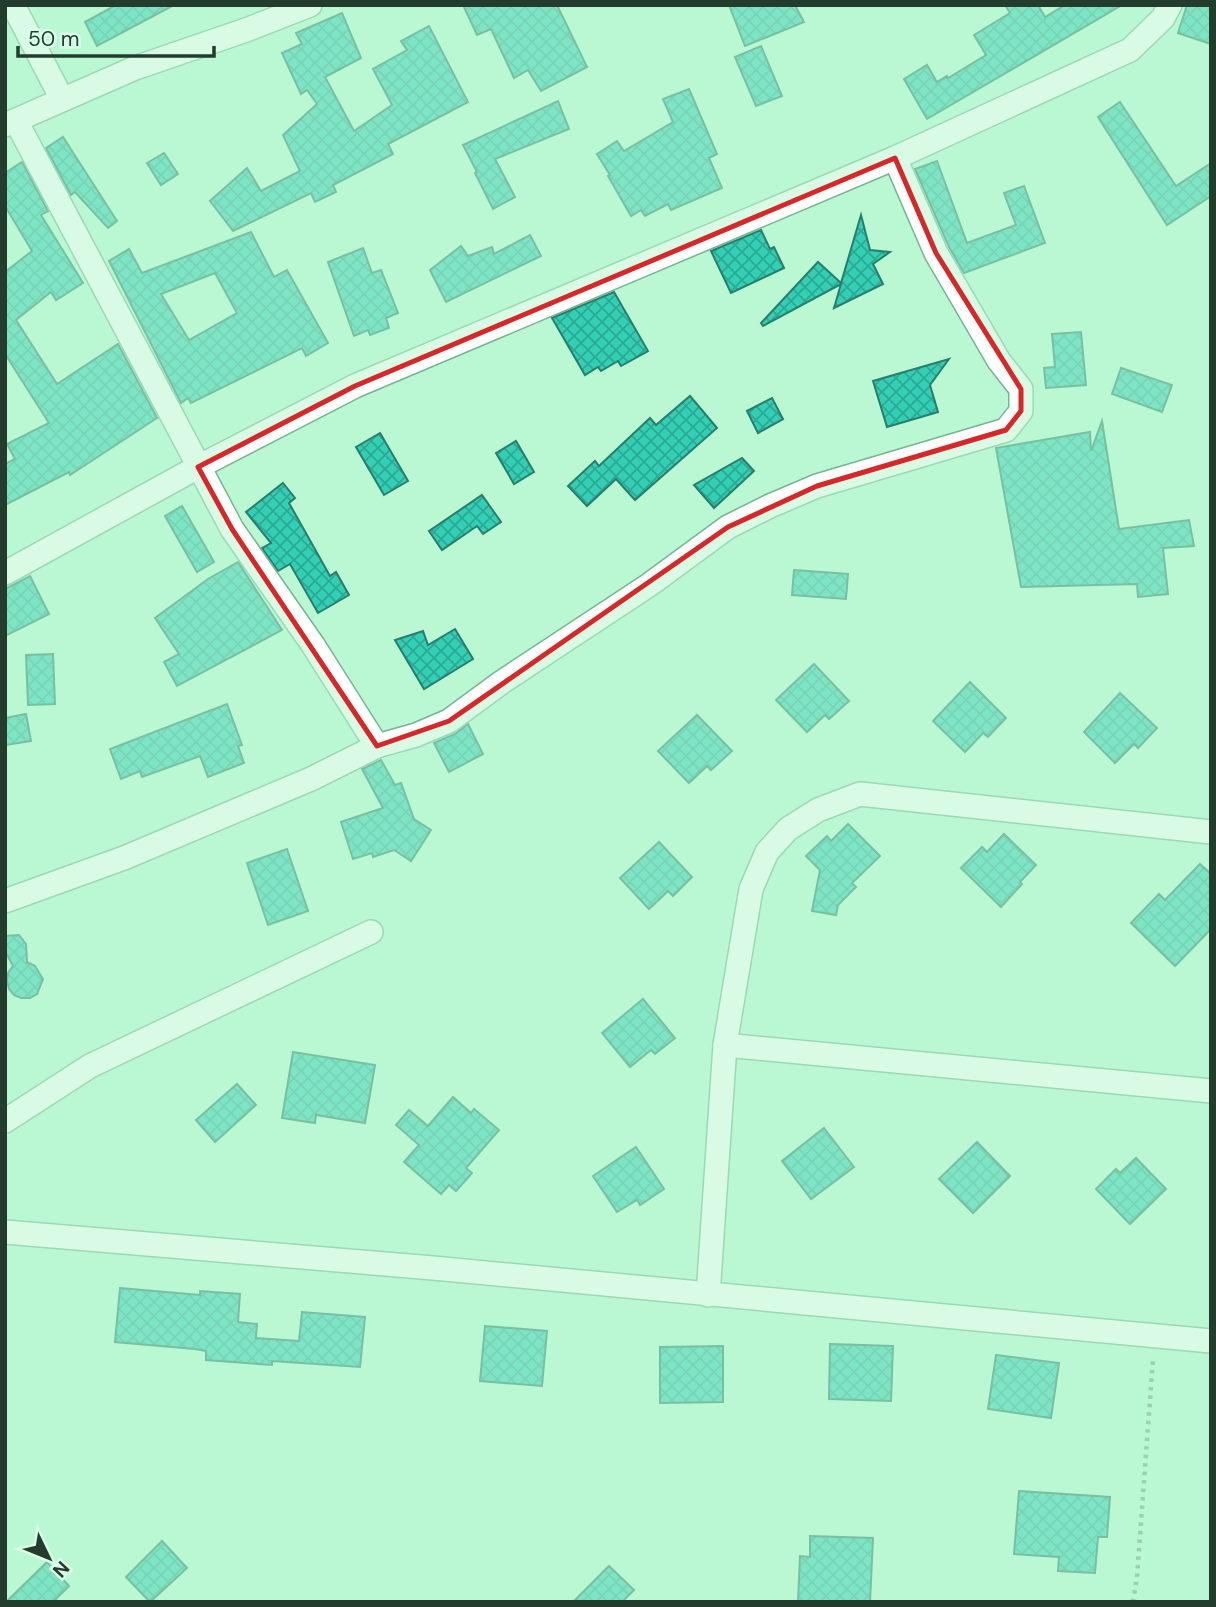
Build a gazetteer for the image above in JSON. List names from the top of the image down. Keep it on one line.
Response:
{"scale_bar":"50 m","north":"bottom right"}
